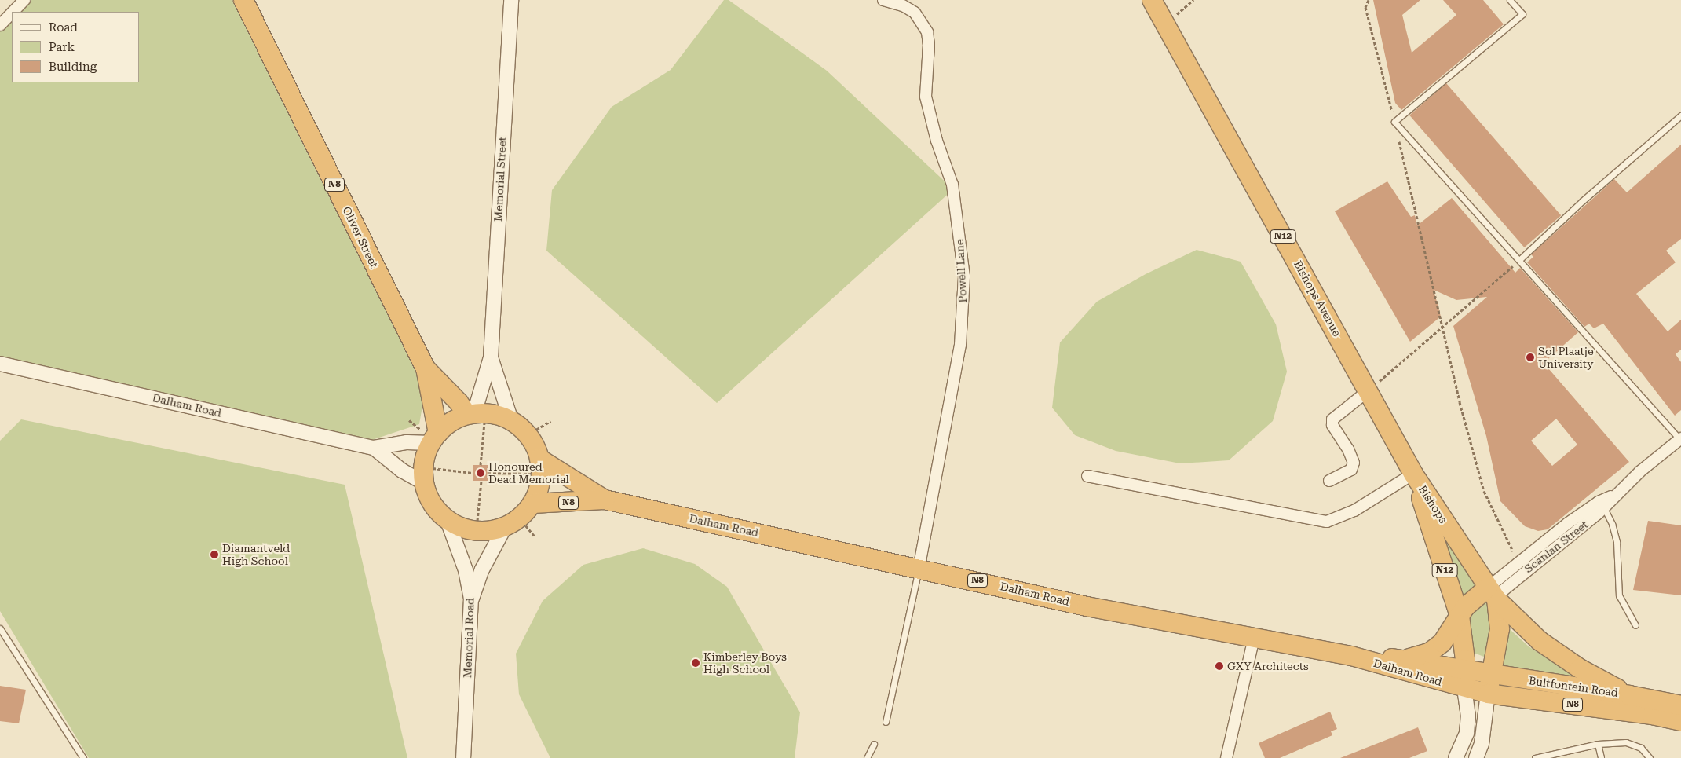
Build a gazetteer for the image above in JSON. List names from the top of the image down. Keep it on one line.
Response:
{"streets":{"highway":["N8","N12","Oliver Street","Bishops Avenue","Dalham Road","Bishops","Bultfontein Road"],"street":["Memorial Street","Powell Lane","Scanlan Street","Memorial Road"]},"crossings":[["Memorial Street","N8"],["Memorial Street","Oliver Street"],["Memorial Street","Dalham Road"],["Memorial Street","Memorial Road"],["N8","Oliver Street"],["N8","Dalham Road"],["N8","Memorial Road"],["Oliver Street","Dalham Road"],["Oliver Street","Memorial Road"],["Powell Lane","Dalham Road"],["Bishops Avenue","Bishops"],["Dalham Road","Bishops"],["Dalham Road","Memorial Road"],["Dalham Road","Bultfontein Road"],["Bishops","Scanlan Street"],["Bishops","Bultfontein Road"]],"places":["Sol Plaatje University","Honoured Dead Memorial","Diamantveld High School","Kimberley Boys High School","GXY Architects"],"legend":["Road","Park","Building"]}
